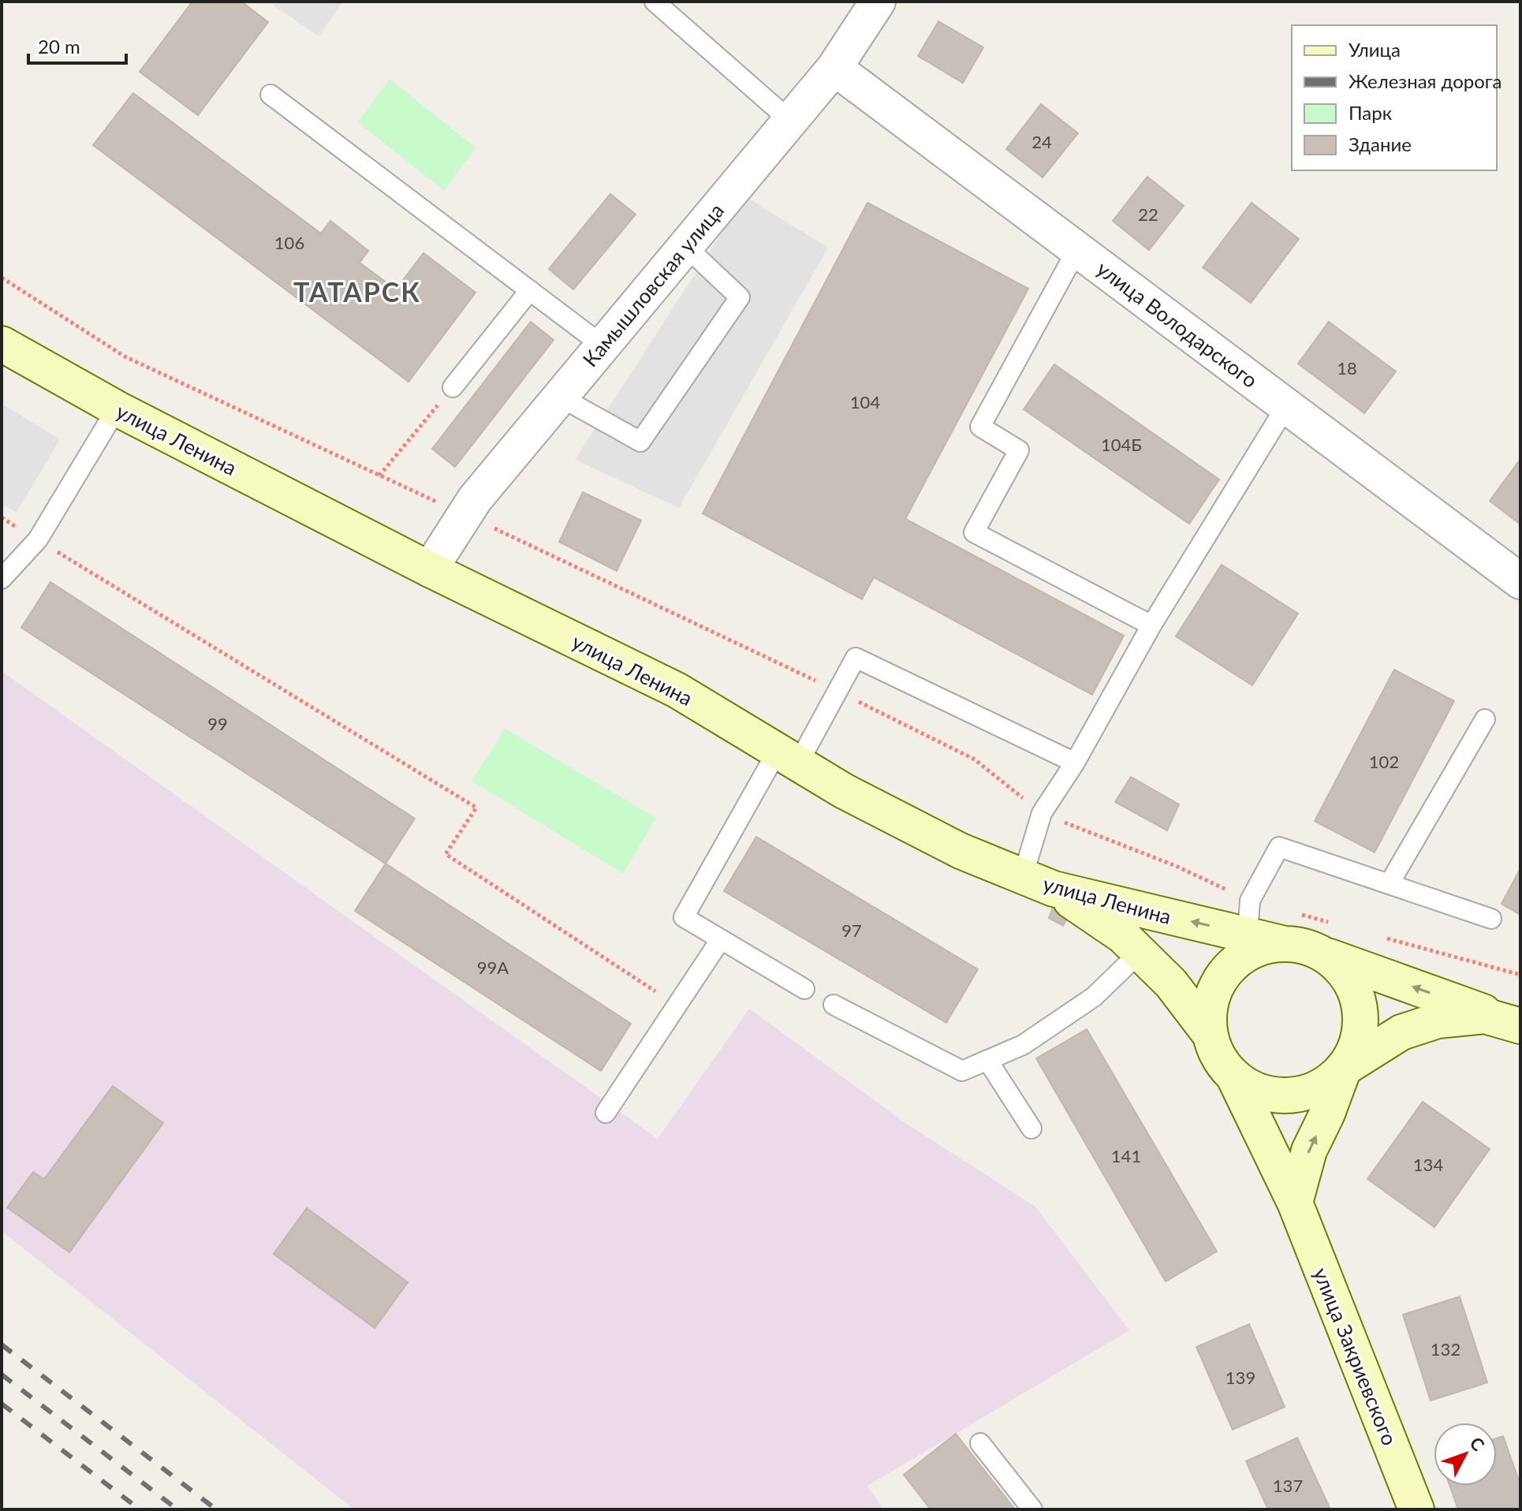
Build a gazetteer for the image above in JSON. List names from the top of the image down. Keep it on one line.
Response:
{"streets":{"main road":["улица Ленина","улица Закриевского"],"street":["Камышловская улица","улица Володарского"]},"crossings":[["Камышловская улица","улица Володарского"],["Камышловская улица","улица Ленина"],["улица Ленина","улица Закриевского"]],"districts":["ТАТАРСК"],"house_numbers":["24","22","106","18","104","104Б","99","102","97","99А","141","134","132","139","137"],"legend":["Улица","Железная дорога","Парк","Здание"],"scale_bar":"20 m","north":"top right"}
